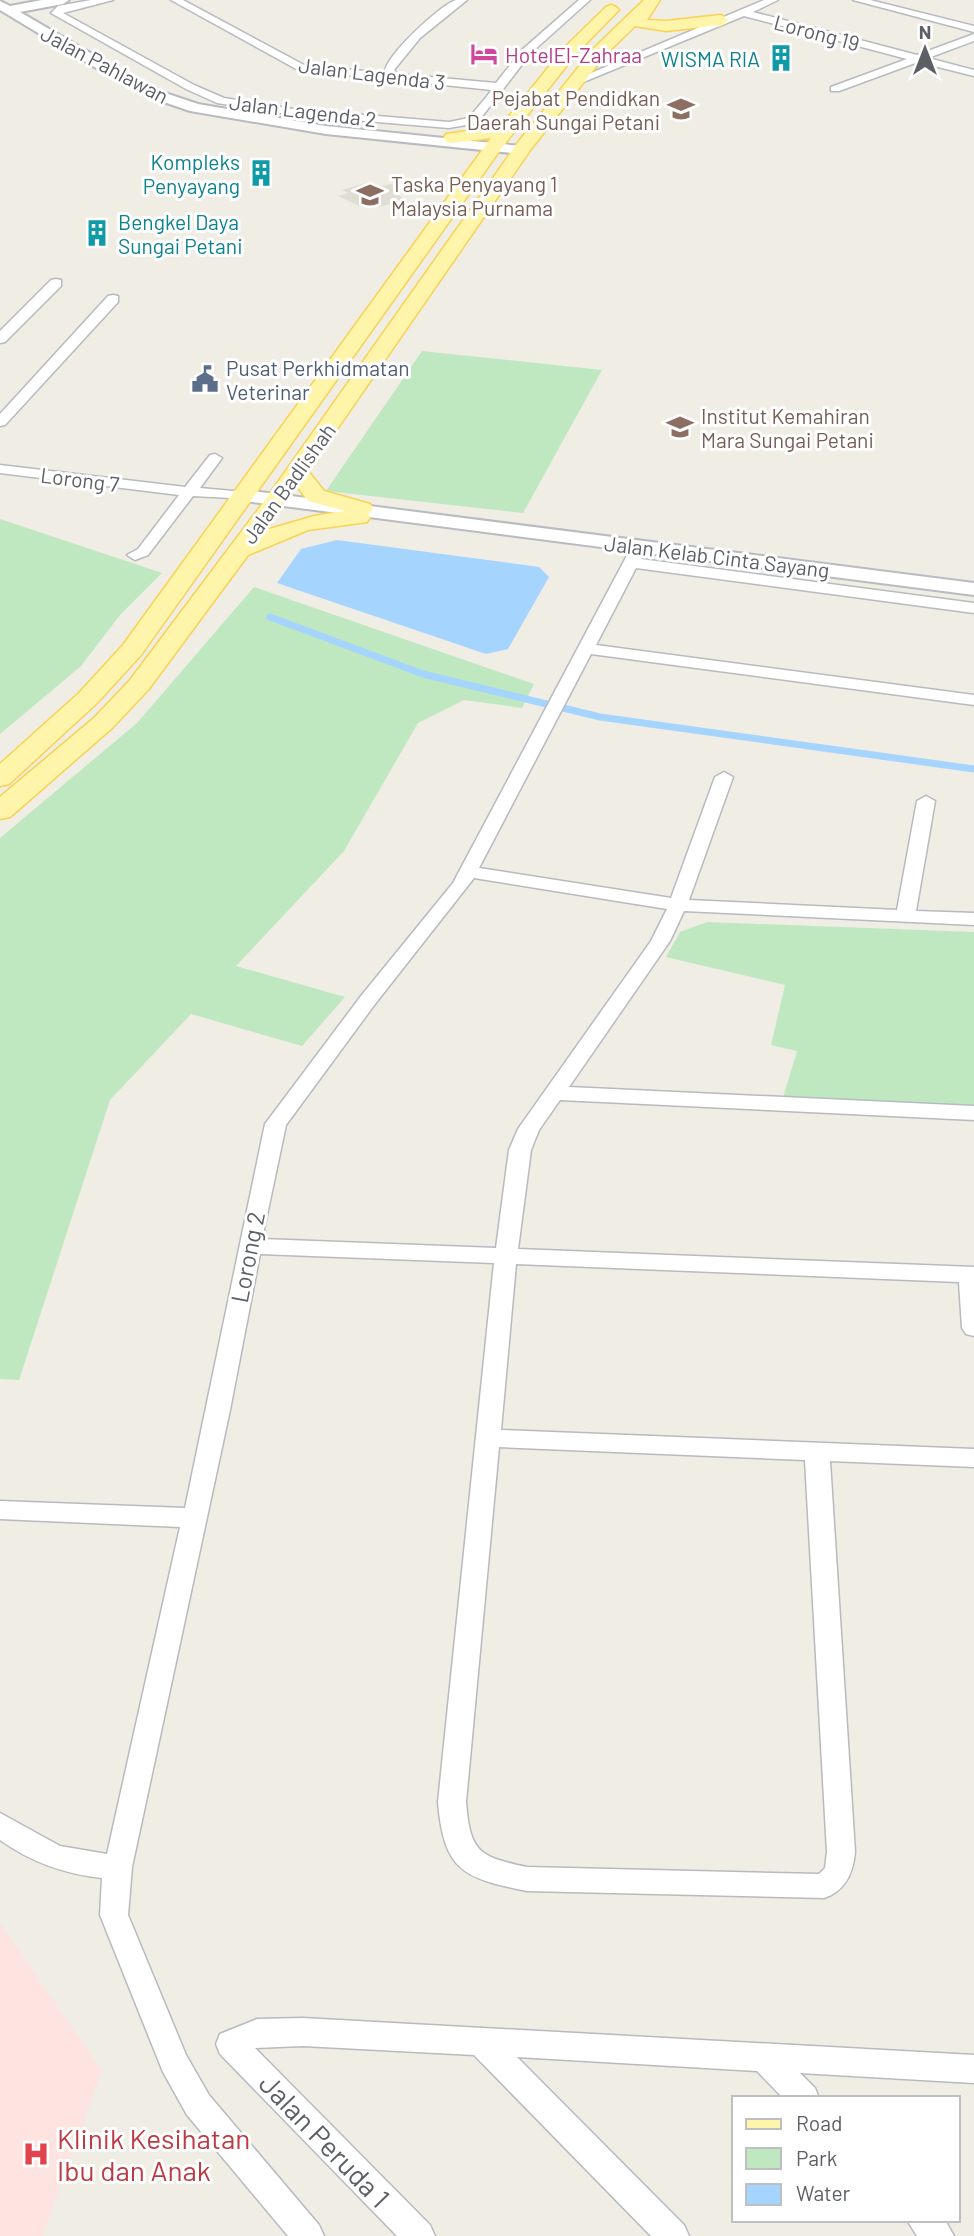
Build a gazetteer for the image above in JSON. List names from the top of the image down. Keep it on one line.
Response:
{"streets":{"main road":["Jalan Badlishah","Jalan Kelab Cinta Sayang"],"street":["Lorong 19","Jalan Pahlawan","Jalan Lagenda 3","Jalan Lagenda 2","Lorong 7","Lorong 2","Jalan Peruda 1"]},"crossings":[["Jalan Pahlawan","Jalan Lagenda 2"],["Jalan Pahlawan","Jalan Badlishah"],["Lorong 7","Jalan Badlishah"],["Lorong 7","Jalan Kelab Cinta Sayang"],["Jalan Badlishah","Jalan Kelab Cinta Sayang"],["Jalan Kelab Cinta Sayang","Lorong 2"]],"places":{"hotel":["HotelEl-Zahraa"],"building":["WISMA RIA","Kompleks Penyayang","Bengkel Daya Sungai Petani"],"school or university":["Pejabat Pendidkan Daerah Sungai Petani","Taska Penyayang 1 Malaysia Purnama","Institut Kemahiran Mara Sungai Petani"],"public building":["Pusat Perkhidmatan Veterinar"],"hospital":["Klinik Kesihatan Ibu dan Anak"]},"legend":["Road","Park","Water"],"north":"top"}
